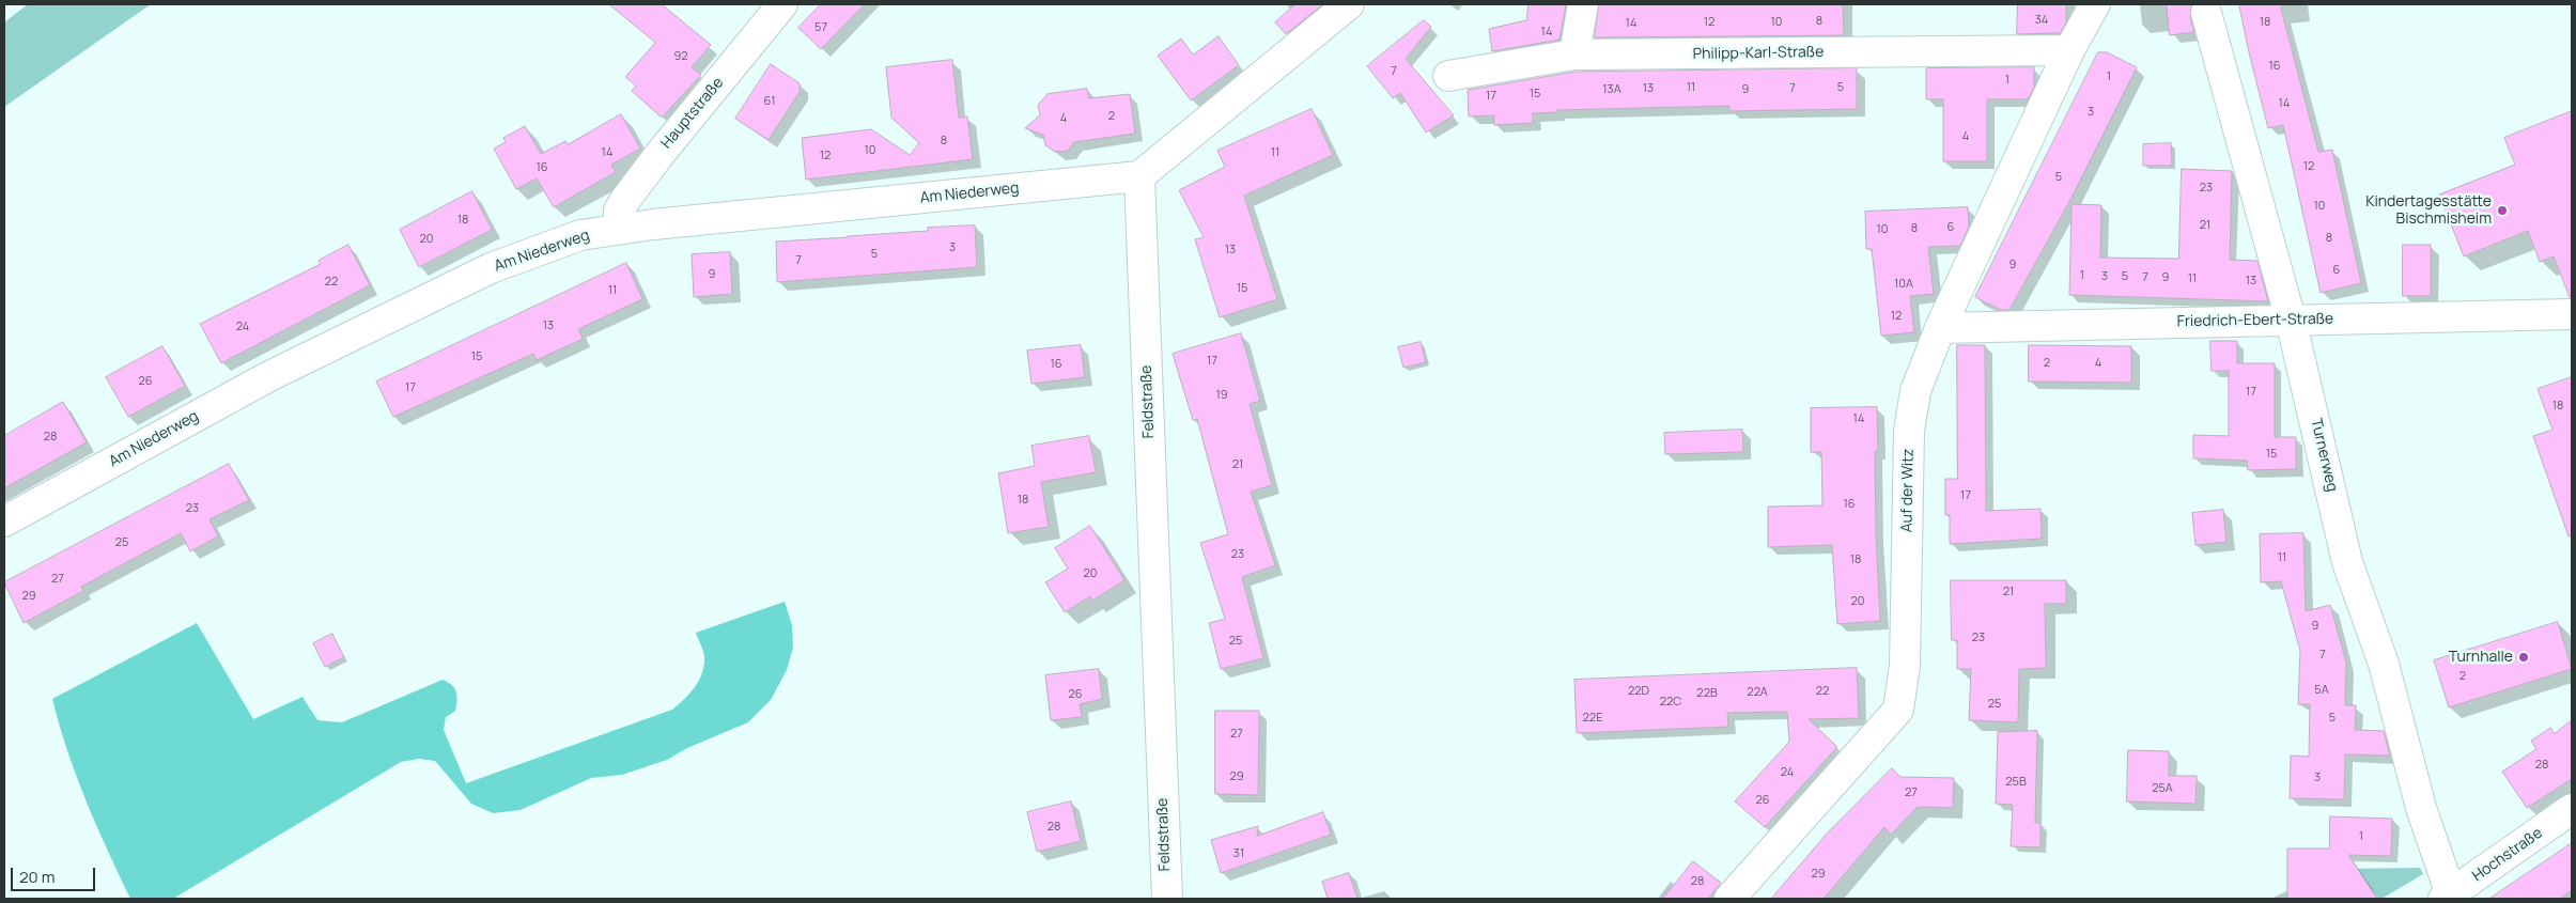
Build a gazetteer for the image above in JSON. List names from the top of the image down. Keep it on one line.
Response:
{"streets":{"street":["Philipp-Karl-Straße","Hauptstraße","Am Niederweg","Friedrich-Ebert-Straße","Feldstraße","Turnerweg","Auf der Witz","Hochstraße"]},"crossings":[["Philipp-Karl-Straße","Auf der Witz"],["Hauptstraße","Am Niederweg"],["Am Niederweg","Feldstraße"],["Friedrich-Ebert-Straße","Turnerweg"],["Friedrich-Ebert-Straße","Auf der Witz"],["Turnerweg","Hochstraße"]],"places":["Kindertagesstätte Bischmisheim","Turnhalle"],"house_numbers":["34","8","12","10","18","14","57","14","92","16","7","1","1","11","5","13","7","13A","9","15","17","61","14","3","2","4","4","8","10","14","11","12","12","16","5","23","10","18","21","6","8","10","8","20","3","13","5","7","9","6","9","1","3","5","7","9","11","13","22","10A","15","11","12","13","24","15","17","2","4","16","26","17","17","19","18","14","28","15","21","17","18","16","23","25","23","11","18","20","27","21","29","20","9","23","25","7","2","5A","22D","22","22A","22B","26","22C","25","22E","5","27","28","24","29","3","25B","25A","27","26","28","1","31","29","28"],"scale_bar":"20 m"}
